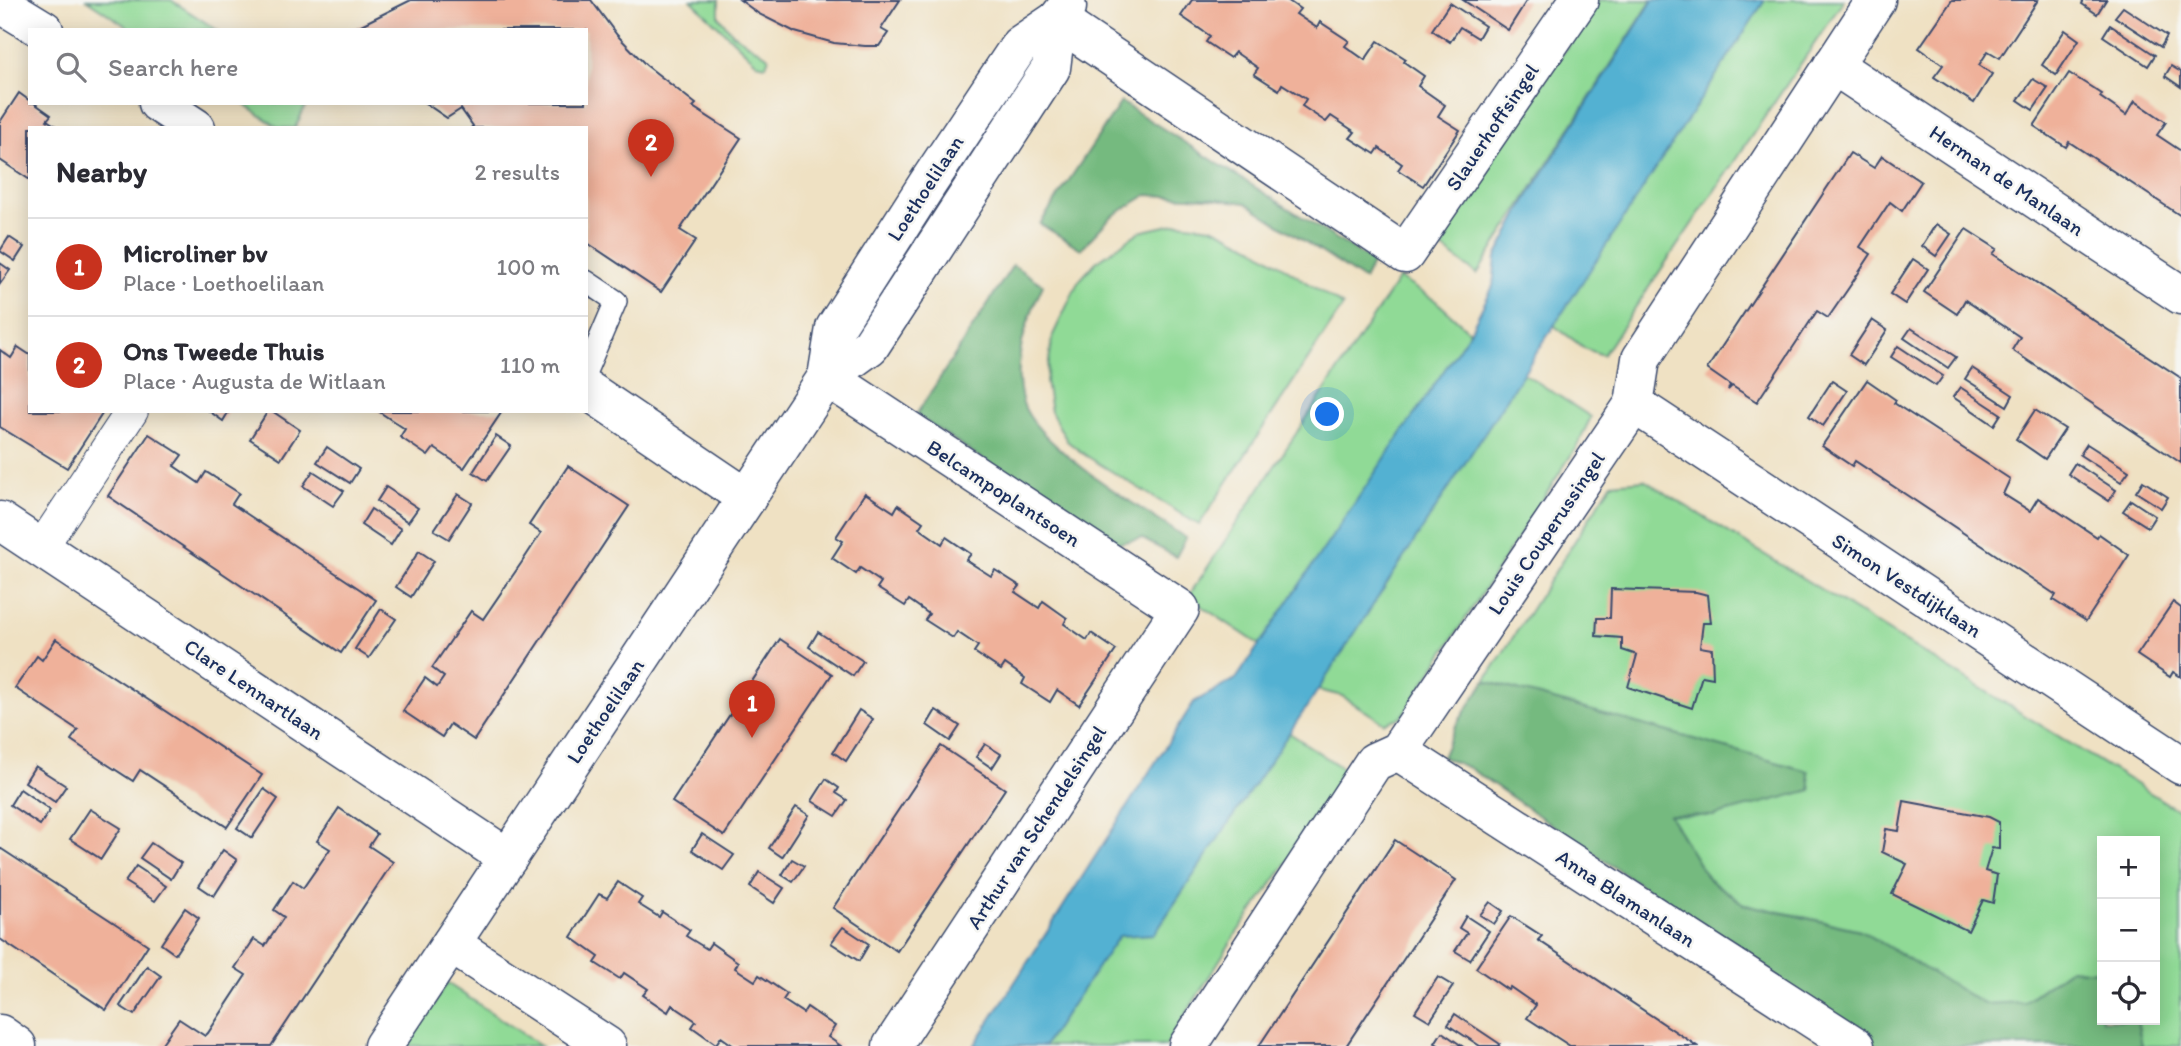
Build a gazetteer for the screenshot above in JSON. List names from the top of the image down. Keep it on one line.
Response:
{"streets":{"street":["Slauerhoffsingel","Herman de Manlaan","Loethoelilaan","Belcampoplantsoen","Louis Couperussingel","Simon Vestdijklaan","Clare Lennartlaan","Arthur van Schendelsingel","Anna Blamanlaan"]},"crossings":[["Slauerhoffsingel","Loethoelilaan"],["Herman de Manlaan","Louis Couperussingel"],["Loethoelilaan","Belcampoplantsoen"],["Loethoelilaan","Clare Lennartlaan"],["Belcampoplantsoen","Arthur van Schendelsingel"],["Louis Couperussingel","Simon Vestdijklaan"],["Louis Couperussingel","Anna Blamanlaan"]],"page":{"search":"Search here","pins":["2","1"],"heading":["Nearby","2 results"],"list":[{"mark":"1","name":"Microliner bv","note":"Place · Loethoelilaan","value":"100 m"},{"mark":"2","name":"Ons Tweede Thuis","note":"Place · Augusta de Witlaan","value":"110 m"}],"map_buttons":["+","−"]}}
